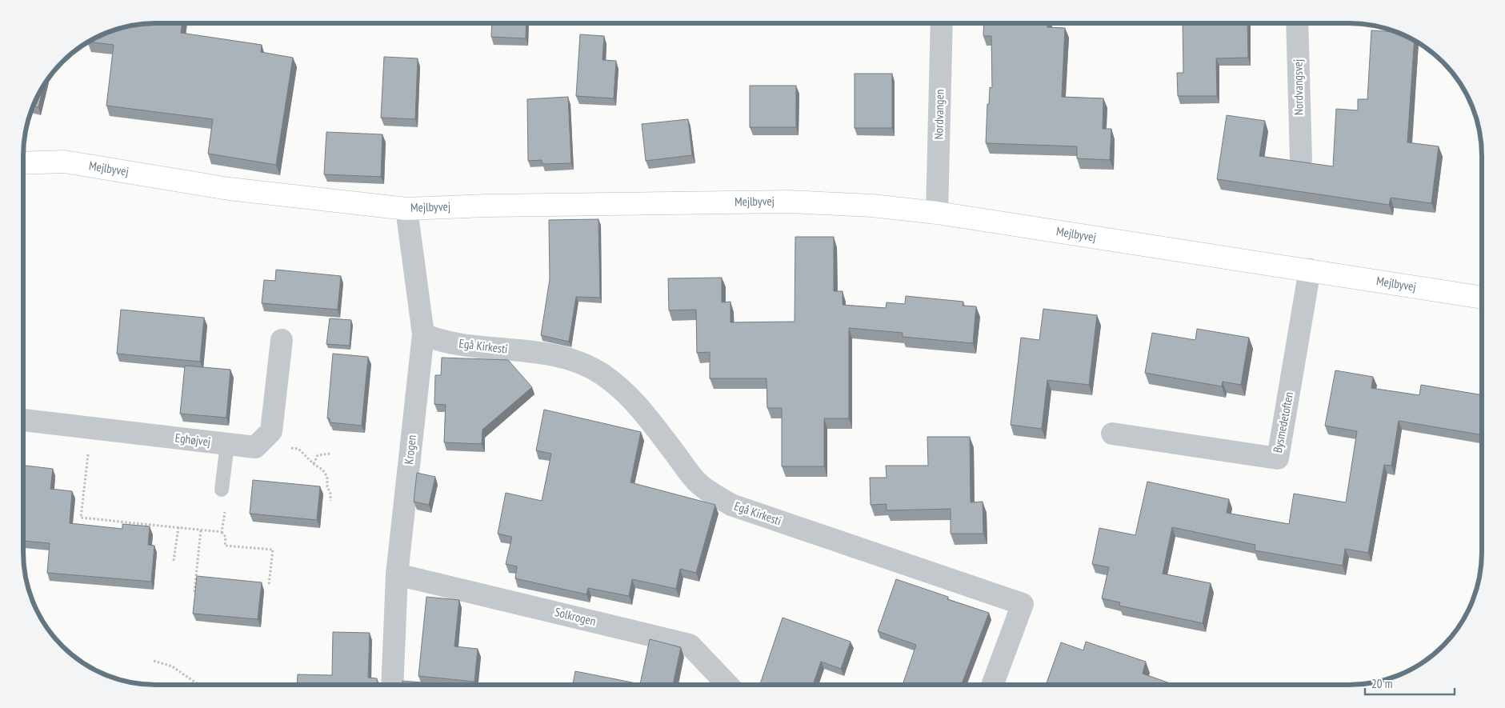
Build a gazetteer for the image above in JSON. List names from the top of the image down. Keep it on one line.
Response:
{"streets":{"street":["Nordvangsvej","Nordvangen","Mejlbyvej","Egå Kirkesti","Bysmedetoften","Eghøjvej","Krogen","Solkrogen"]},"crossings":[["Nordvangen","Mejlbyvej"],["Mejlbyvej","Bysmedetoften"],["Mejlbyvej","Krogen"],["Egå Kirkesti","Krogen"],["Krogen","Solkrogen"]],"scale_bar":"20 m"}
